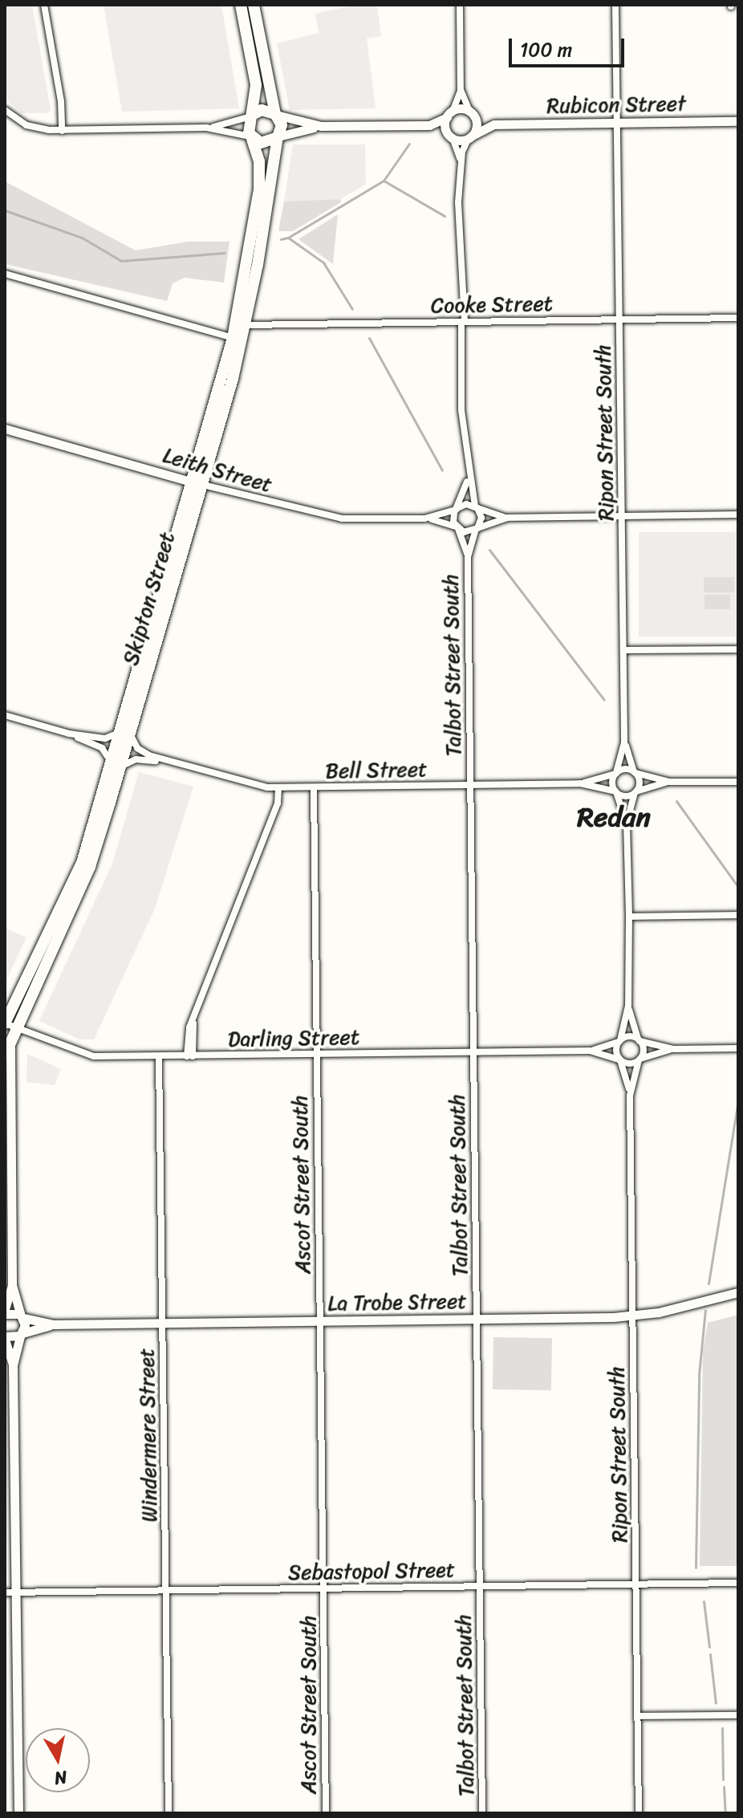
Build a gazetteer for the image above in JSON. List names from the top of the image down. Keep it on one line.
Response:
{"streets":{"highway":["Skipton Street"],"main road":["Rubicon Street","Leith Street","La Trobe Street"],"street":["Cooke Street","Ripon Street South","Talbot Street South","Bell Street","Darling Street","Ascot Street South","Windermere Street","Sebastopol Street"]},"crossings":[["Rubicon Street","Ripon Street South"],["Cooke Street","Ripon Street South"],["Cooke Street","Skipton Street"],["Ripon Street South","Bell Street"],["Ripon Street South","Darling Street"],["Ripon Street South","La Trobe Street"],["Ripon Street South","Sebastopol Street"],["Leith Street","Skipton Street"],["Leith Street","Talbot Street South"],["Skipton Street","Bell Street"],["Skipton Street","Darling Street"],["Talbot Street South","Bell Street"],["Talbot Street South","Darling Street"],["Talbot Street South","La Trobe Street"],["Talbot Street South","Sebastopol Street"],["Bell Street","Ascot Street South"],["Darling Street","Ascot Street South"],["Darling Street","Windermere Street"],["Ascot Street South","La Trobe Street"],["Ascot Street South","Sebastopol Street"],["La Trobe Street","Windermere Street"],["Windermere Street","Sebastopol Street"]],"districts":["Redan"],"scale_bar":"100 m","north":"bottom"}
